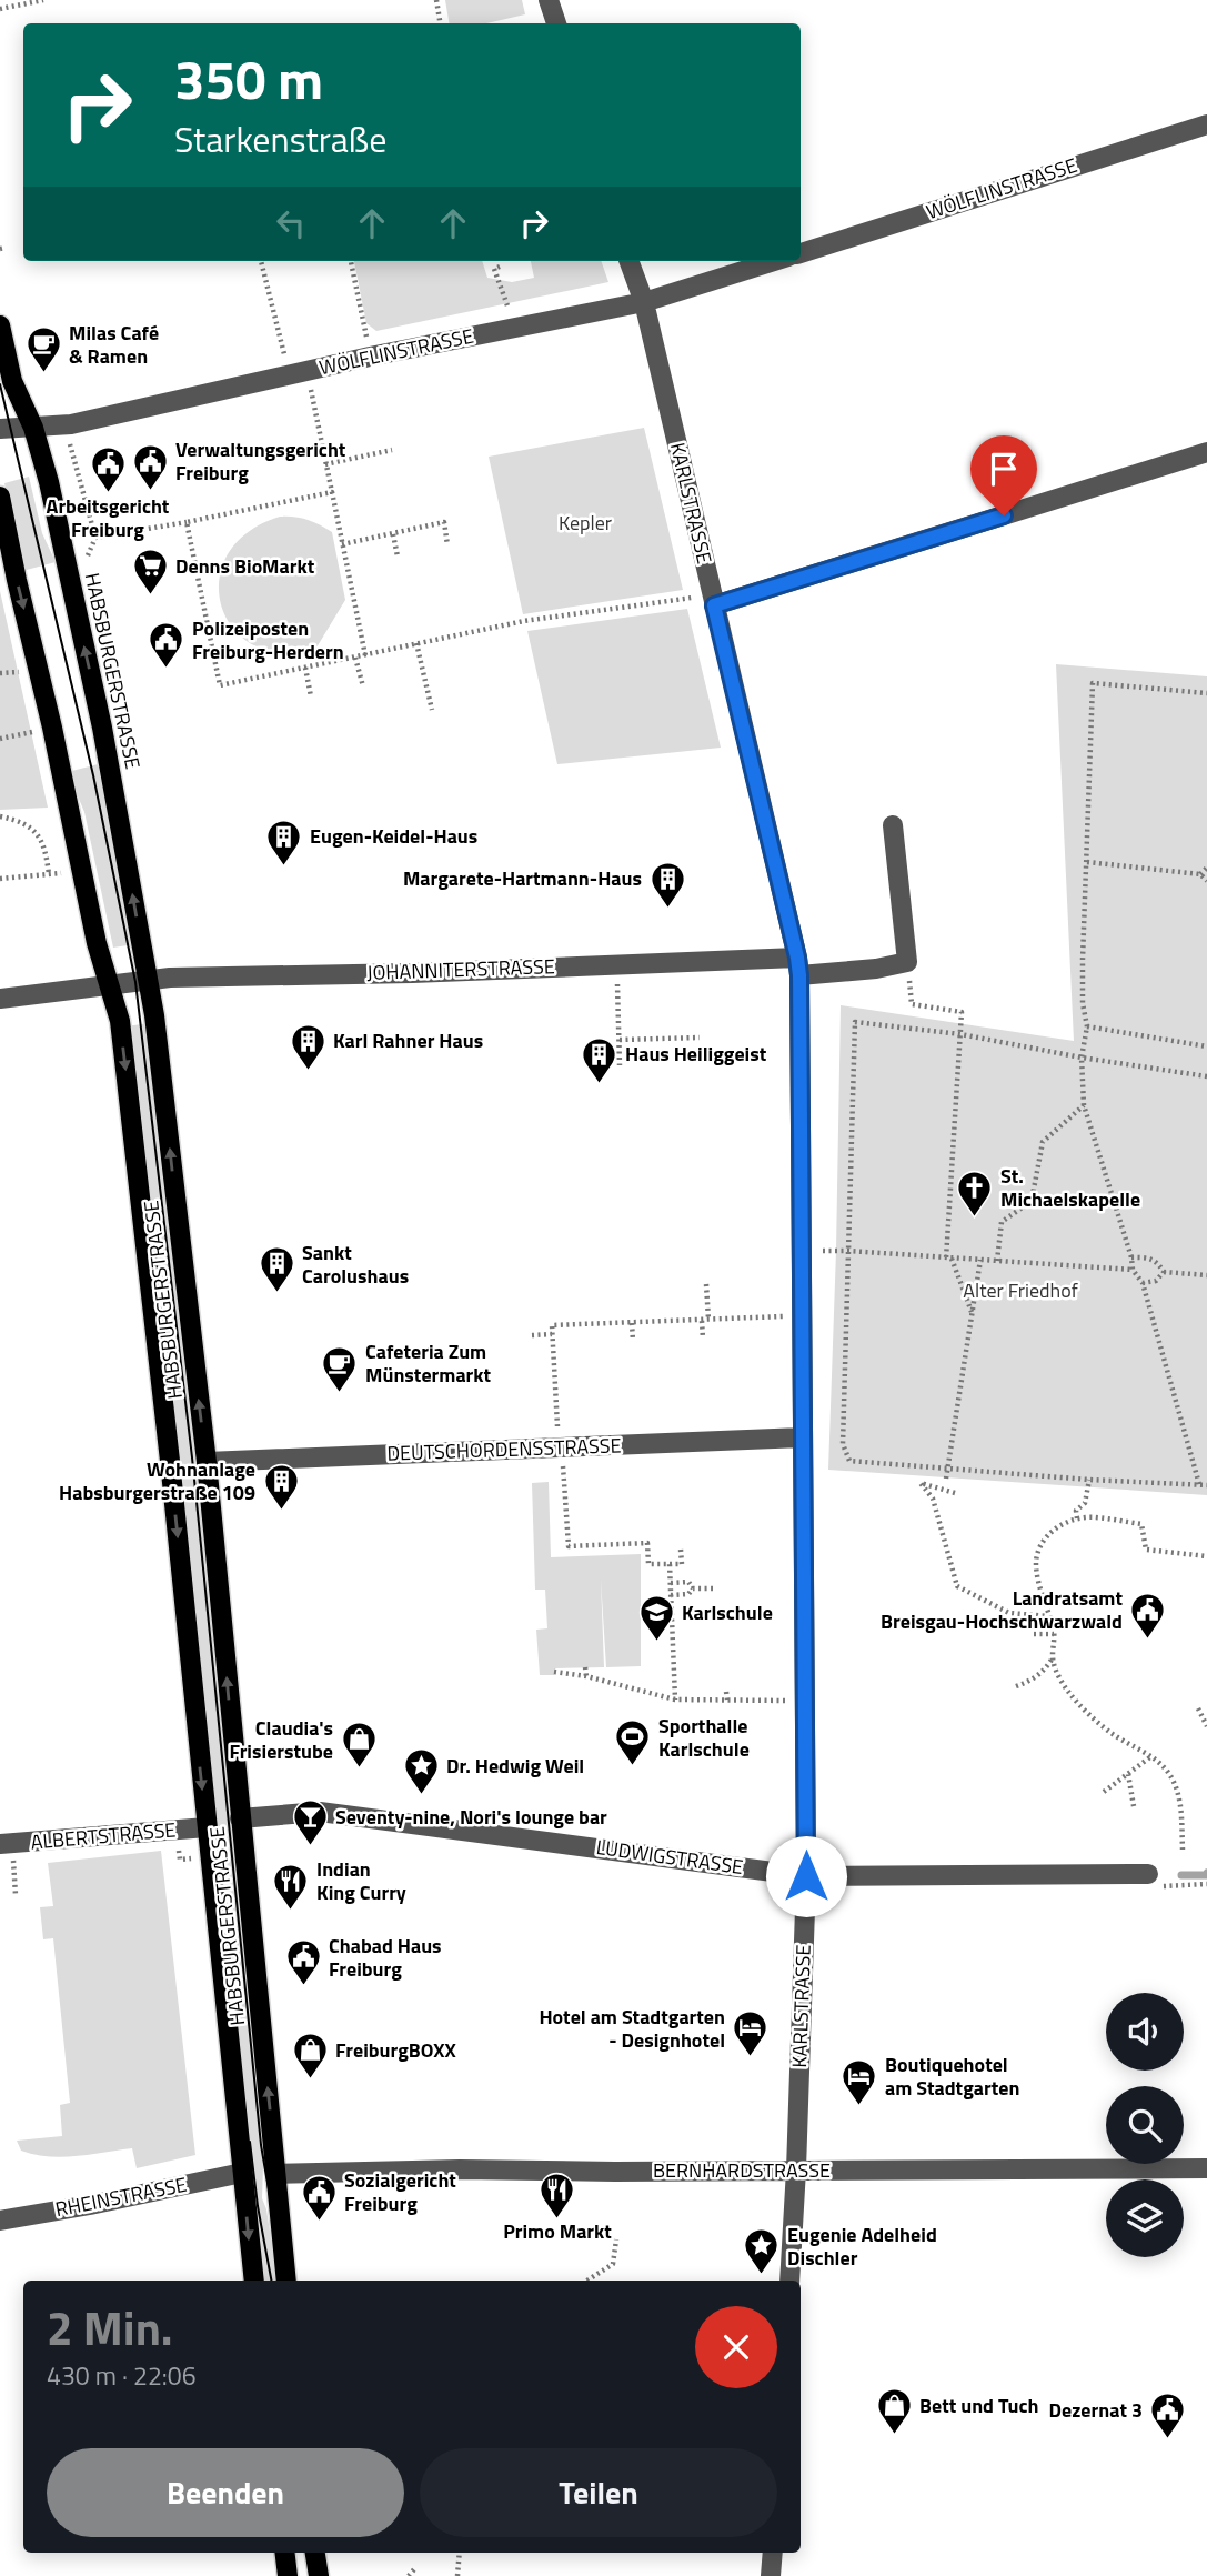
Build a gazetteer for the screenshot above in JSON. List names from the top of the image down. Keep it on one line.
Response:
{"streets":{"main road":["HABSBURGERSTRASSE"],"street":["WÖLFLINSTRASSE","KARLSTRASSE","JOHANNITERSTRASSE","DEUTSCHORDENSSTRASSE","ALBERTSTRASSE","LUDWIGSTRASSE","BERNHARDSTRASSE","RHEINSTRASSE"]},"crossings":[["WÖLFLINSTRASSE","KARLSTRASSE"],["WÖLFLINSTRASSE","HABSBURGERSTRASSE"],["KARLSTRASSE","JOHANNITERSTRASSE"],["KARLSTRASSE","DEUTSCHORDENSSTRASSE"],["KARLSTRASSE","LUDWIGSTRASSE"],["KARLSTRASSE","BERNHARDSTRASSE"],["HABSBURGERSTRASSE","JOHANNITERSTRASSE"],["HABSBURGERSTRASSE","DEUTSCHORDENSSTRASSE"],["HABSBURGERSTRASSE","ALBERTSTRASSE"],["HABSBURGERSTRASSE","LUDWIGSTRASSE"],["HABSBURGERSTRASSE","BERNHARDSTRASSE"],["HABSBURGERSTRASSE","RHEINSTRASSE"]],"parks":["Kepler","Alter Friedhof"],"places":{"cafe":["Milas Café & Ramen","Cafeteria Zum Münstermarkt"],"public building":["Verwaltungsgericht Freiburg","Arbeitsgericht Freiburg","Polizeiposten Freiburg-Herdern","Landratsamt Breisgau-Hochschwarzwald","Chabad Haus Freiburg","Sozialgericht Freiburg","Dezernat 3"],"supermarket":["Denns BioMarkt"],"building":["Eugen-Keidel-Haus","Margarete-Hartmann-Haus","Karl Rahner Haus","Haus Heiliggeist","Sankt Carolushaus","Wohnanlage Habsburgerstraße 109"],"church":["St. Michaelskapelle"],"school or university":["Karlschule"],"sports":["Sporthalle Karlschule"],"shop":["Claudia's Frisierstube","FreiburgBOXX","Bett und Tuch"],"place":["Dr. Hedwig Weil","Eugenie Adelheid Dischler"],"bar":["Seventy-nine, Nori's lounge bar"],"restaurant":["Indian King Curry","Primo Markt"],"hotel":["Hotel am Stadtgarten - Designhotel","Boutiquehotel am Stadtgarten"]},"page":{"turn":["350 m","Starkenstraße"],"heading":["2 Min.","430 m · 22:06"],"buttons":["Beenden","Teilen"]}}
